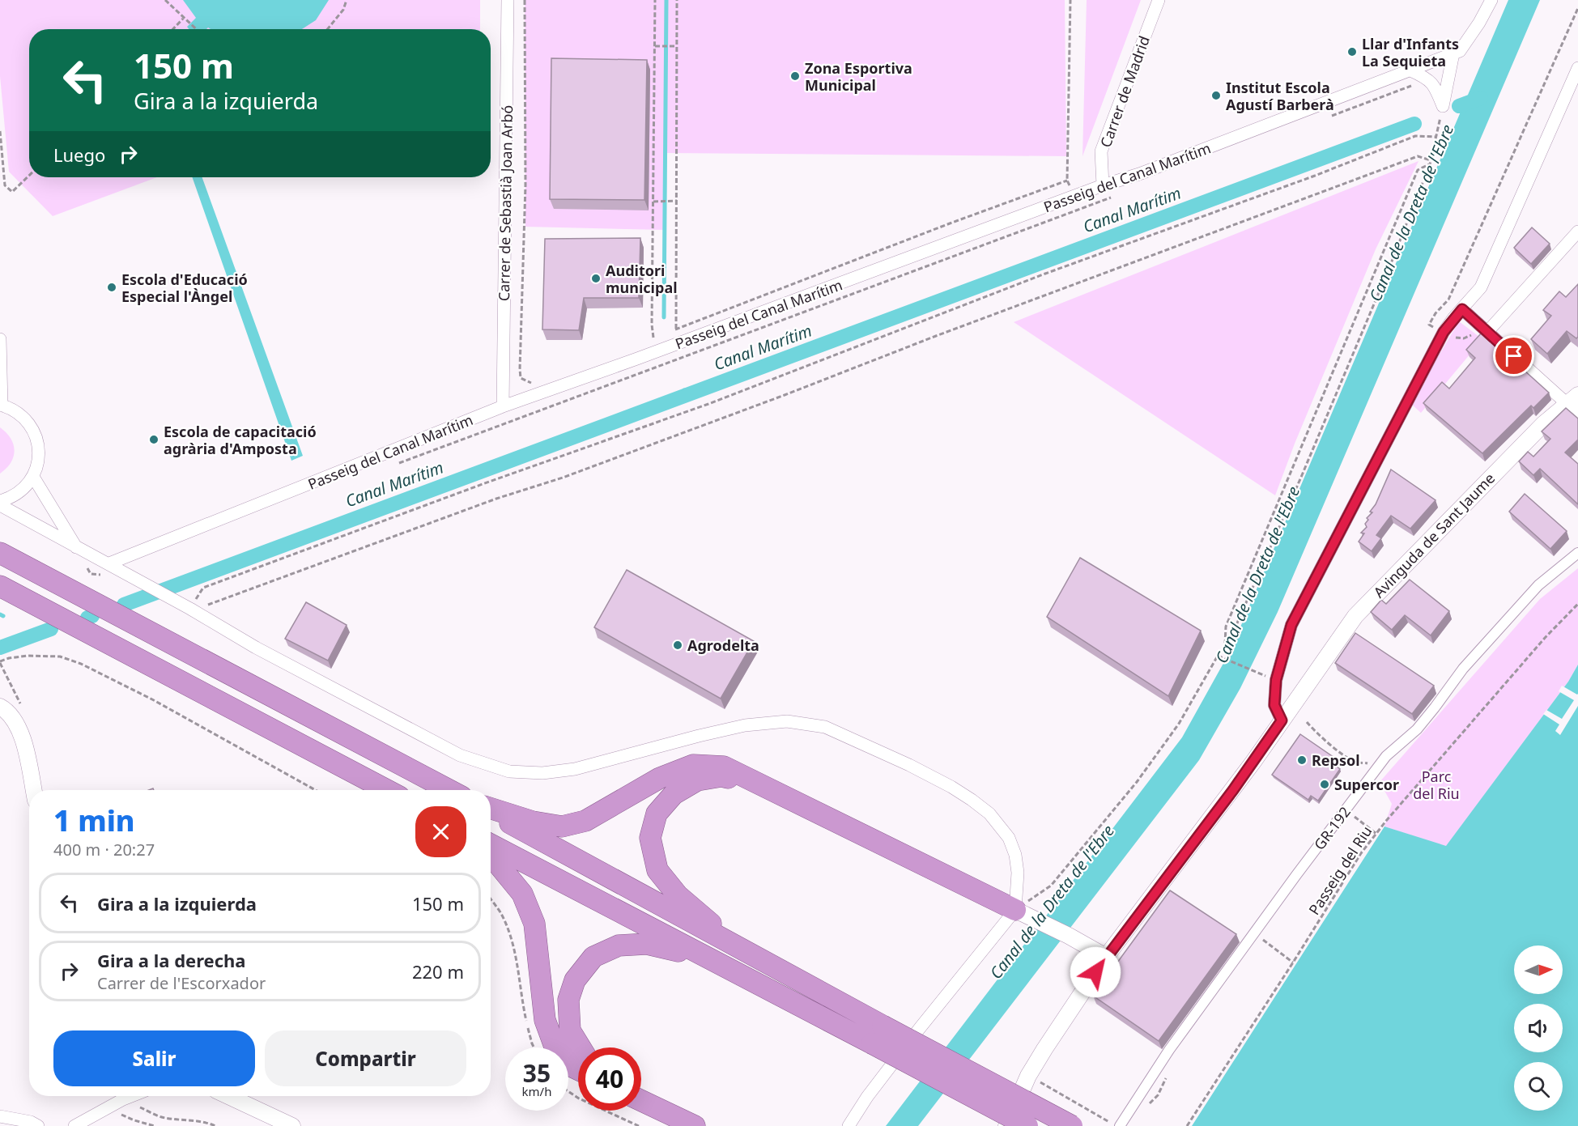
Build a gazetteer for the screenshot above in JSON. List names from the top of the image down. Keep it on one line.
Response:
{"streets":{"street":["Carrer de Madrid","Passeig del Canal Marítim","Carrer de Sebastià Joan Arbó","Avinguda de Sant Jaume"],"path":["GR-192","Passeig del Riu"]},"crossings":[["Carrer de Madrid","Passeig del Canal Marítim"],["Passeig del Canal Marítim","Carrer de Sebastià Joan Arbó"]],"water":["Canal Marítim","Canal de la Dreta de l'Ebre"],"parks":["Parc del Riu"],"places":["Llar d'Infants La Sequieta","Zona Esportiva Municipal","Institut Escola Agustí Barberà","Auditori municipal","Escola d'Educació Especial l'Àngel","Escola de capacitació agrària d'Amposta","Agrodelta","Repsol","Supercor"],"north":"right","page":{"turn":["150 m","Gira a la izquierda"],"then":"Luego","heading":["1 min","400 m · 20:27"],"list":[{"name":"Gira a la izquierda","value":"150 m"},{"name":"Gira a la derecha","note":"Carrer de l'Escorxador","value":"220 m"}],"buttons":["Salir","Compartir"],"speed":"35 km/h","limit":"40"}}
